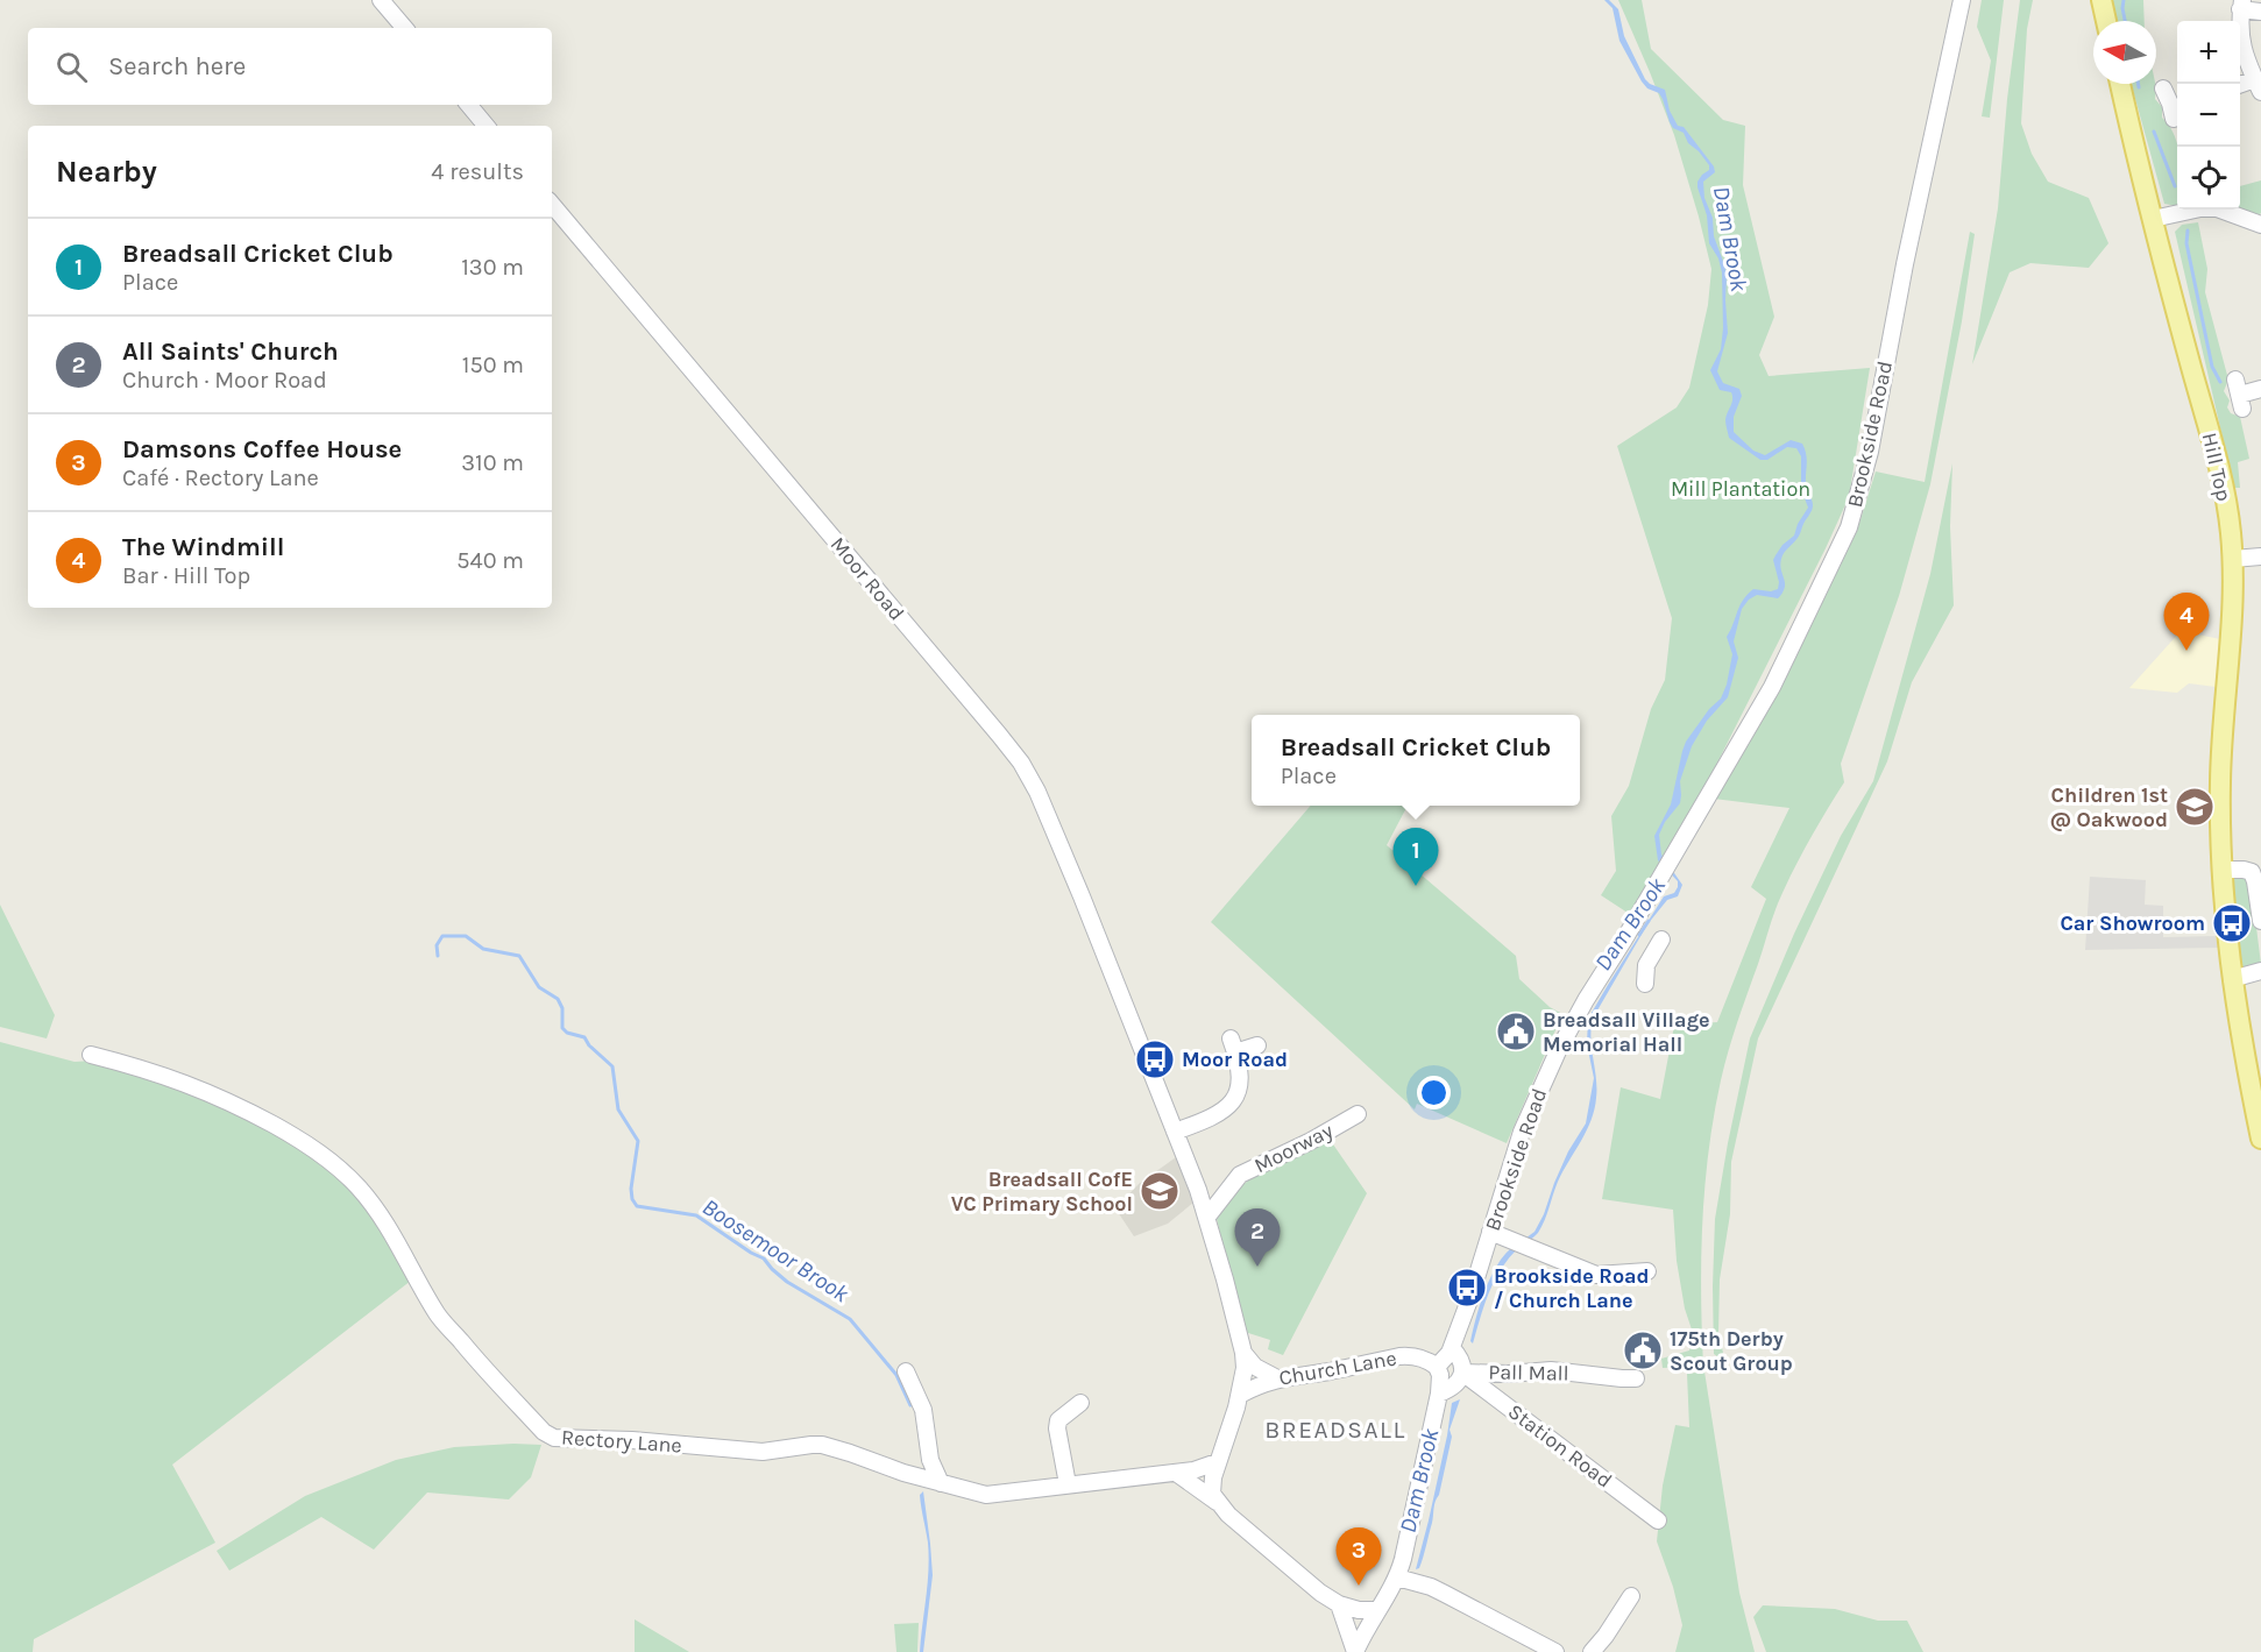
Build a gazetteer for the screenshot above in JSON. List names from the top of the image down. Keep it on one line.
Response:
{"streets":{"main road":["Hill Top"],"street":["Brookside Road","Moor Road","Moorway","Church Lane","Pall Mall","Rectory Lane","Station Road"]},"crossings":[["Brookside Road","Church Lane"],["Brookside Road","Station Road"],["Moor Road","Moorway"],["Moor Road","Church Lane"],["Moor Road","Rectory Lane"],["Pall Mall","Station Road"]],"districts":["BREADSALL"],"water":["Dam Brook","Boosemoor Brook"],"parks":["Mill Plantation"],"places":{"school or university":["Children 1st @ Oakwood","Breadsall CofE VC Primary School"],"bus stop":["Car Showroom","Moor Road","Brookside Road / Church Lane"],"public building":["Breadsall Village Memorial Hall","175th Derby Scout Group"]},"north":"left","page":{"map_buttons":["+","−"],"search":"Search here","heading":["Nearby","4 results"],"list":[{"mark":"1","name":"Breadsall Cricket Club","note":"Place","value":"130 m"},{"mark":"2","name":"All Saints' Church","note":"Church · Moor Road","value":"150 m"},{"mark":"3","name":"Damsons Coffee House","note":"Café · Rectory Lane","value":"310 m"},{"mark":"4","name":"The Windmill","note":"Bar · Hill Top","value":"540 m"}],"pins":["4","1","2","3"],"popup":["Breadsall Cricket Club","Place"]}}
